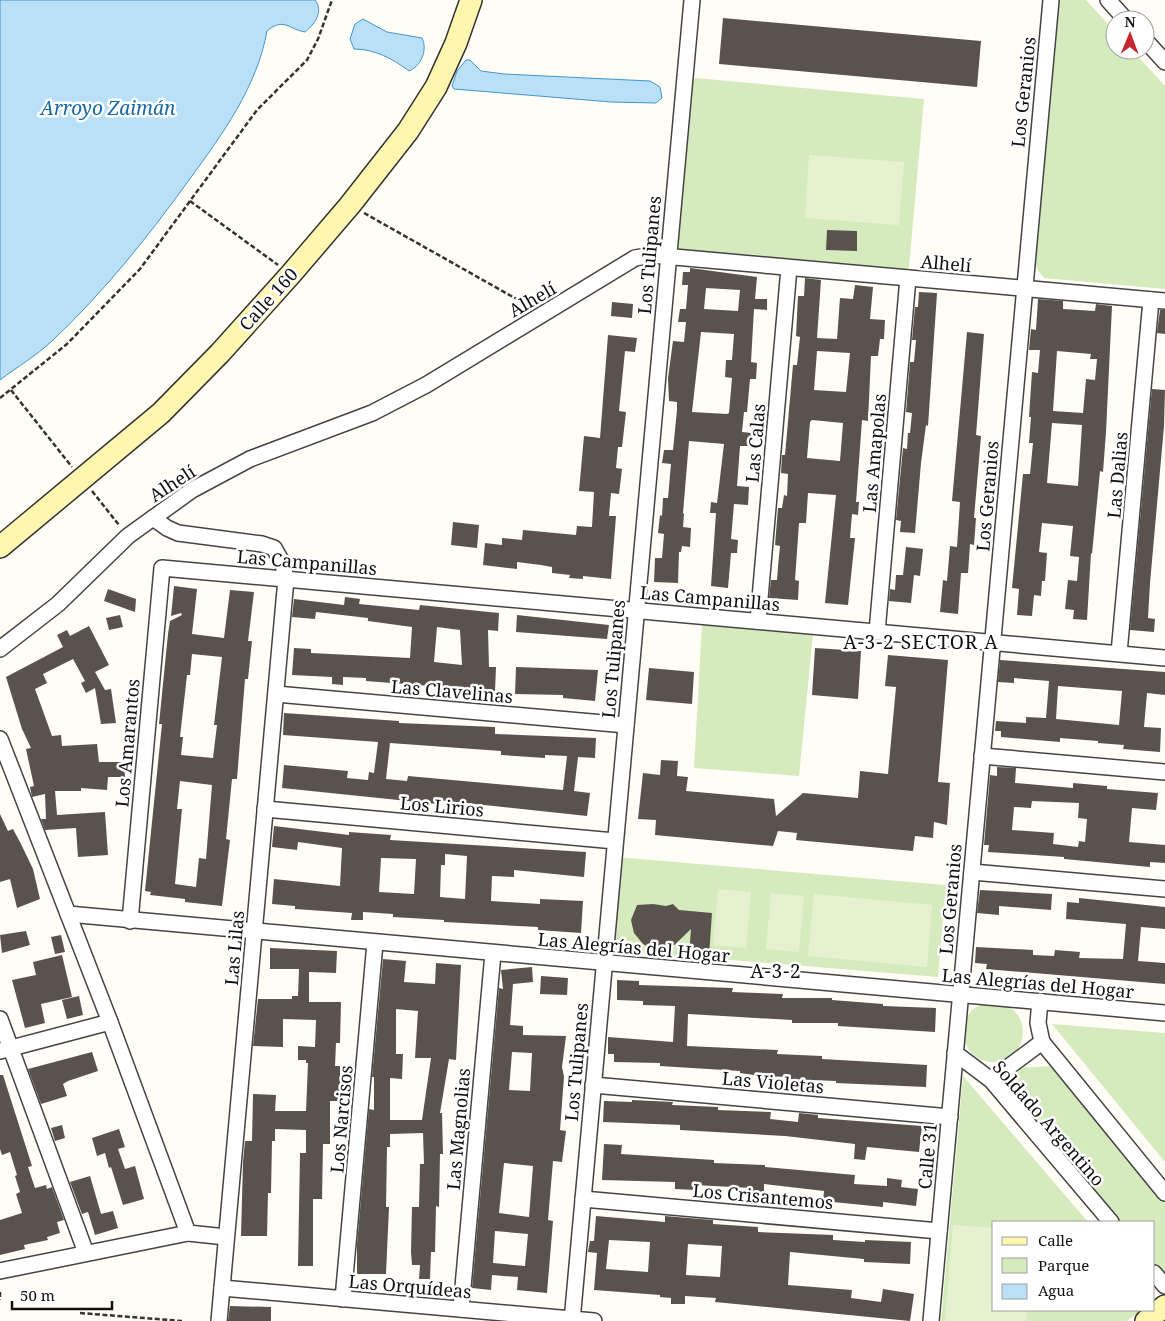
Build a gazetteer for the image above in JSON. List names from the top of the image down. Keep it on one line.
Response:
{"streets":{"main road":["Calle 160"],"street":["Los Geranios","Los Tulipanes","Alhelí","Las Calas","Las Amapolas","Las Dalias","Las Campanillas","Las Clavelinas","Los Amarantos","Los Lirios","Las Alegrías del Hogar","Las Lilas","Las Violetas","Los Narcisos","Soldado Argentino","Las Magnolias","Calle 31","Los Crisantemos","Las Orquídeas"]},"crossings":[["Los Geranios","Alhelí"],["Los Geranios","Las Campanillas"],["Los Geranios","Las Alegrías del Hogar"],["Los Geranios","Calle 31"],["Los Tulipanes","Alhelí"],["Los Tulipanes","Las Campanillas"],["Los Tulipanes","Las Clavelinas"],["Los Tulipanes","Los Lirios"],["Los Tulipanes","Las Alegrías del Hogar"],["Los Tulipanes","Las Violetas"],["Los Tulipanes","Los Crisantemos"],["Los Tulipanes","Las Orquídeas"],["Alhelí","Las Calas"],["Alhelí","Las Amapolas"],["Alhelí","Las Dalias"],["Las Calas","Las Campanillas"],["Las Amapolas","Las Campanillas"],["Las Dalias","Las Campanillas"],["Las Campanillas","Los Amarantos"],["Las Campanillas","Las Lilas"],["Las Clavelinas","Las Lilas"],["Los Amarantos","Las Alegrías del Hogar"],["Los Lirios","Las Lilas"],["Las Alegrías del Hogar","Las Lilas"],["Las Alegrías del Hogar","Los Narcisos"],["Las Alegrías del Hogar","Las Magnolias"],["Las Alegrías del Hogar","Calle 31"],["Las Lilas","Las Orquídeas"],["Las Violetas","Calle 31"],["Los Narcisos","Las Orquídeas"],["Soldado Argentino","Calle 31"],["Las Magnolias","Las Orquídeas"],["Calle 31","Los Crisantemos"]],"districts":["A-3-2 SECTOR A","A-3-2"],"water":["Arroyo Zaimán"],"legend":["Calle","Parque","Agua"],"scale_bar":"50 m","north":"top"}
